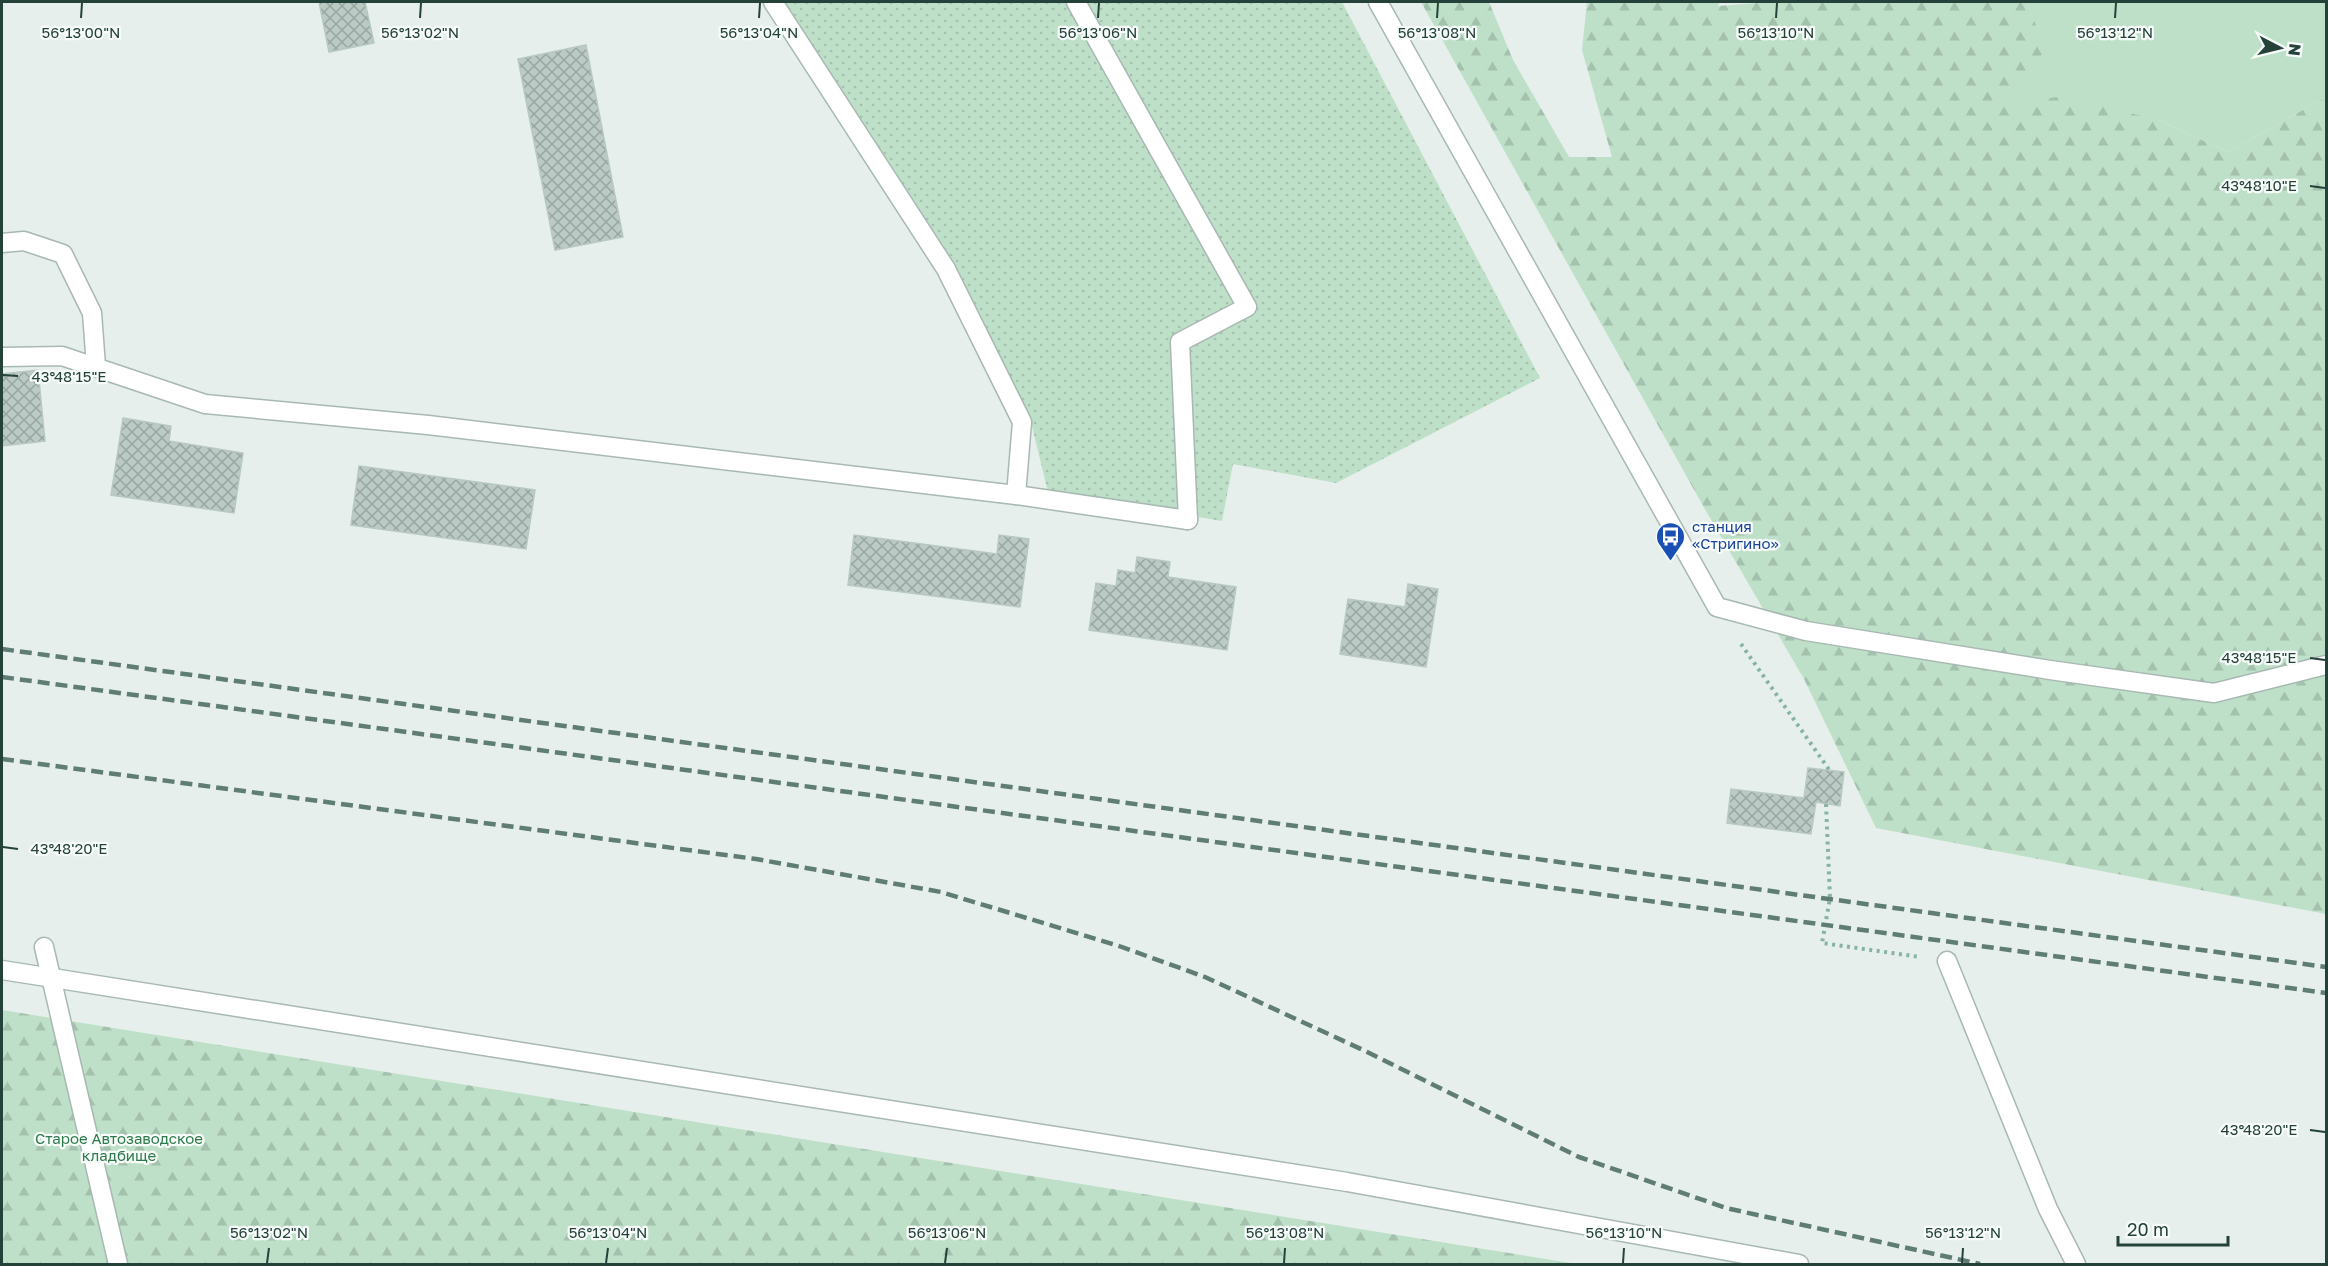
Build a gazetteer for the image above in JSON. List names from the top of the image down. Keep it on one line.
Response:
{"parks":["Старое Автозаводское кладбище"],"places":{"bus stop":["станция «Стригино»"]},"scale_bar":"20 m","north":"right","coordinates":["56°13'00\"N","56°13'02\"N","56°13'04\"N","56°13'06\"N","56°13'08\"N","56°13'10\"N","56°13'12\"N","43°48'10\"E","43°48'15\"E","43°48'20\"E"]}
